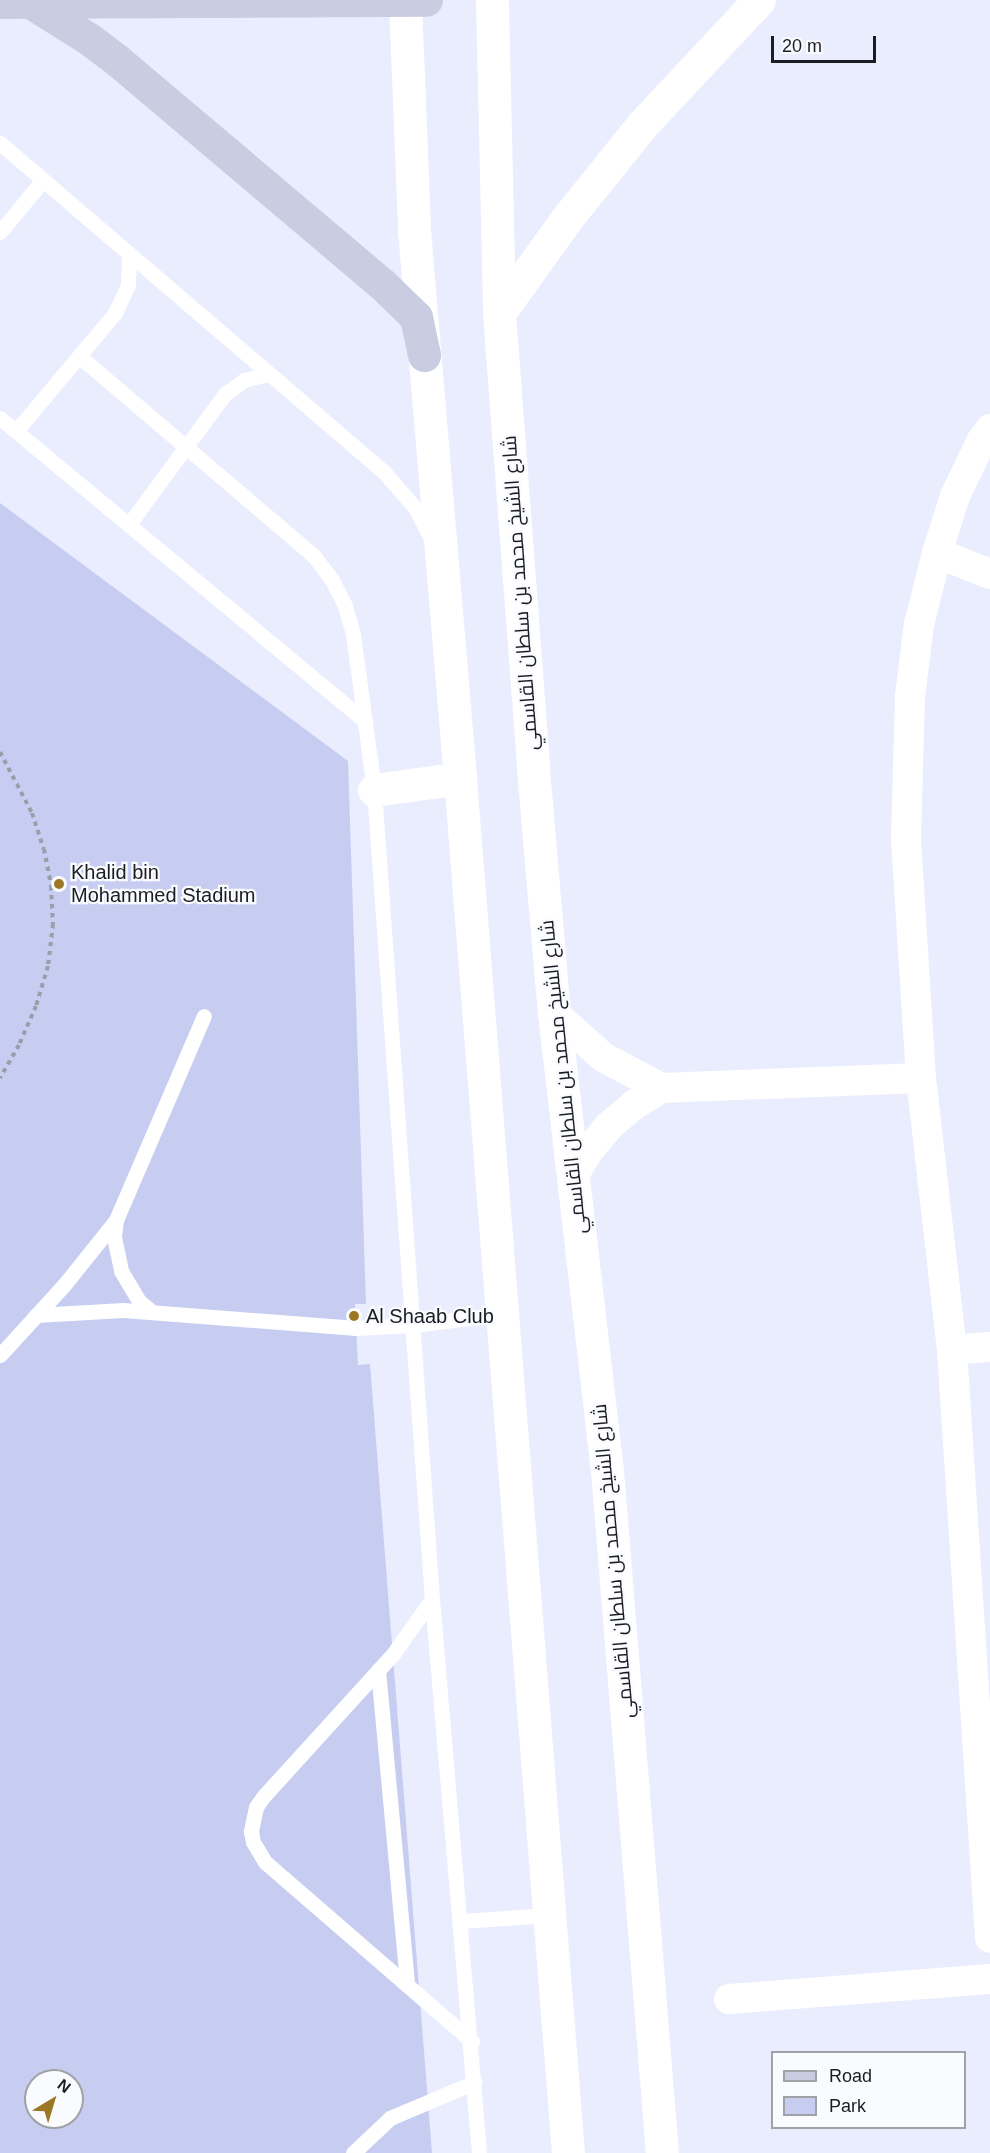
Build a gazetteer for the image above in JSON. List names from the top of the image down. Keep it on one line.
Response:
{"streets":{"main road":["شارع الشيخ محمد بن سلطان القاسمي"]},"places":["Khalid bin Mohammed Stadium","Al Shaab Club"],"legend":["Road","Park"],"scale_bar":"20 m","north":"top right"}
